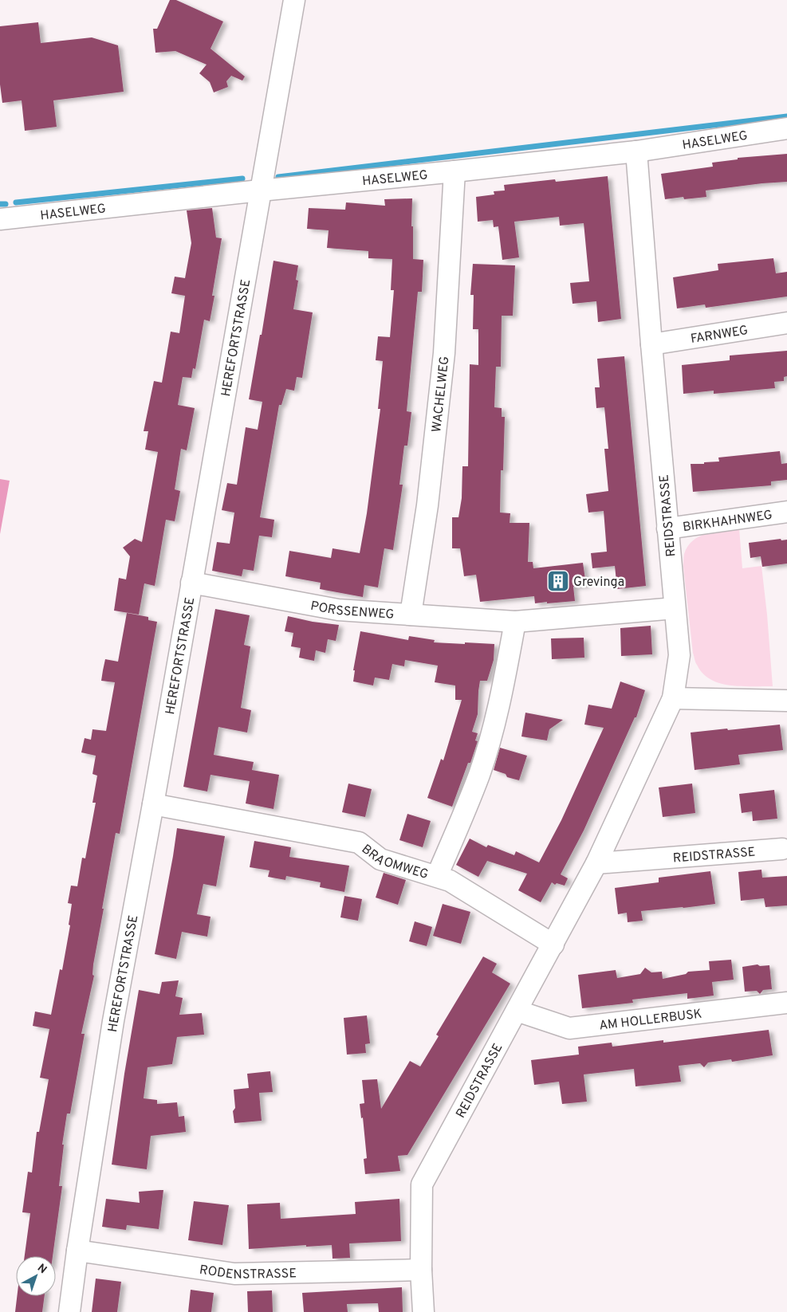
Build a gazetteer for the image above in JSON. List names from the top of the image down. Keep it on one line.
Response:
{"streets":{"street":["HASELWEG","FARNWEG","HEREFORTSTRASSE","WACHELWEG","REIDSTRASSE","BIRKHAHNWEG","PORSSENWEG","BRAOMWEG","AM HOLLERBUSK","RODENSTRASSE"]},"crossings":[["HASELWEG","HEREFORTSTRASSE"],["HASELWEG","WACHELWEG"],["HASELWEG","REIDSTRASSE"],["FARNWEG","REIDSTRASSE"],["HEREFORTSTRASSE","PORSSENWEG"],["HEREFORTSTRASSE","BRAOMWEG"],["HEREFORTSTRASSE","RODENSTRASSE"],["WACHELWEG","PORSSENWEG"],["REIDSTRASSE","BIRKHAHNWEG"],["REIDSTRASSE","PORSSENWEG"],["REIDSTRASSE","BRAOMWEG"],["REIDSTRASSE","AM HOLLERBUSK"],["REIDSTRASSE","RODENSTRASSE"]],"places":{"building":["Grevinga"]},"north":"top right"}
